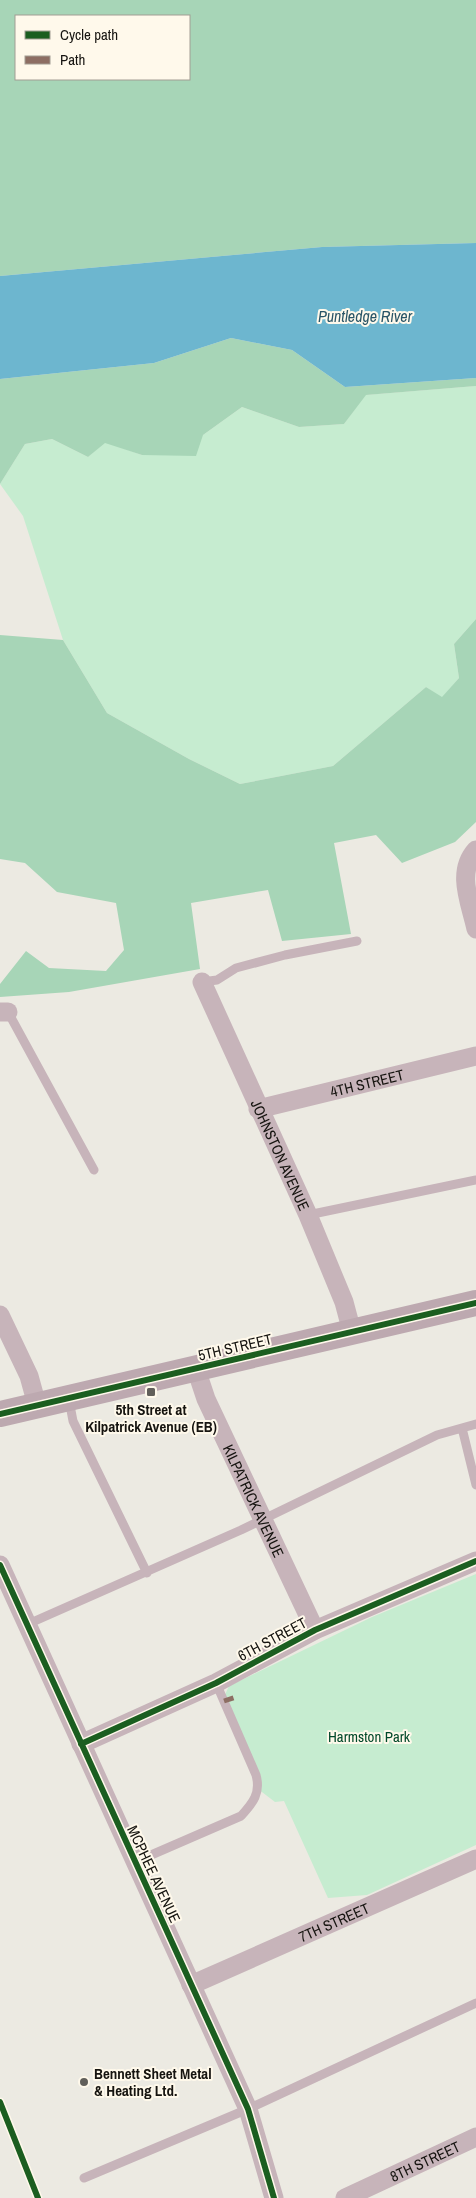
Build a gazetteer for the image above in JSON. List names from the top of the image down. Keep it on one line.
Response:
{"streets":{"street":["4TH STREET","JOHNSTON AVENUE","5TH STREET","KILPATRICK AVENUE","6TH STREET","MCPHEE AVENUE","7TH STREET","8TH STREET"]},"crossings":[["4TH STREET","JOHNSTON AVENUE"],["JOHNSTON AVENUE","5TH STREET"],["5TH STREET","KILPATRICK AVENUE"],["KILPATRICK AVENUE","6TH STREET"],["6TH STREET","MCPHEE AVENUE"],["MCPHEE AVENUE","7TH STREET"]],"water":["Puntledge River"],"parks":["Harmston Park"],"places":{"transit":["5th Street at Kilpatrick Avenue (EB)"],"other":["Bennett Sheet Metal & Heating Ltd."]},"legend":["Cycle path","Path"]}
